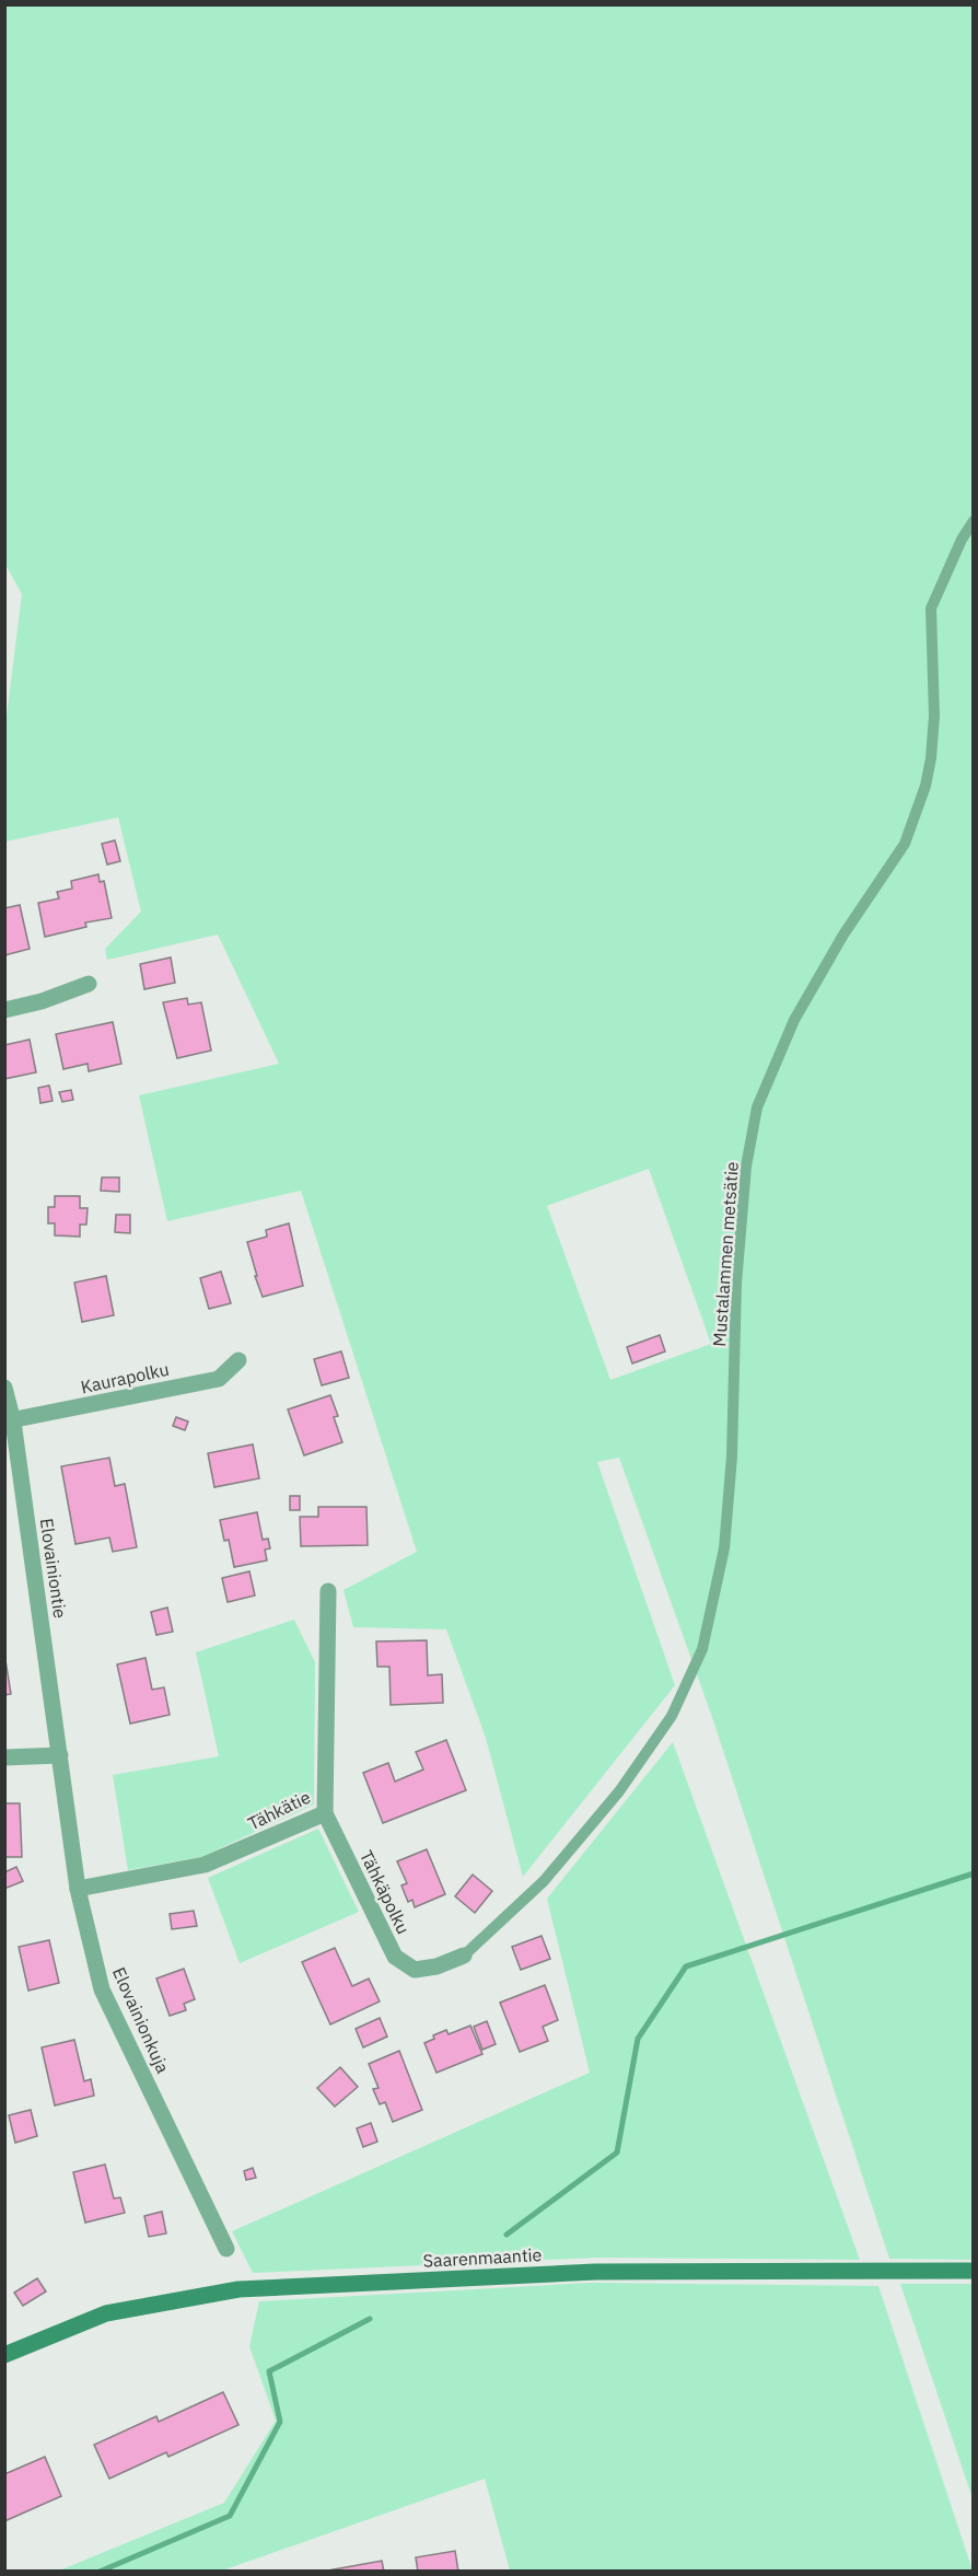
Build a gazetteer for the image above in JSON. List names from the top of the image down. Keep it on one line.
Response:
{"streets":{"street":["Kaurapolku","Elovainiontie","Tähkätie","Tähkäpolku","Elovainionkuja","Saarenmaantie"],"lane":["Mustalammen metsätie"]},"crossings":[["Mustalammen metsätie","Tähkäpolku"],["Kaurapolku","Elovainiontie"],["Elovainiontie","Elovainionkuja"],["Tähkätie","Tähkäpolku"],["Tähkätie","Elovainionkuja"]]}
